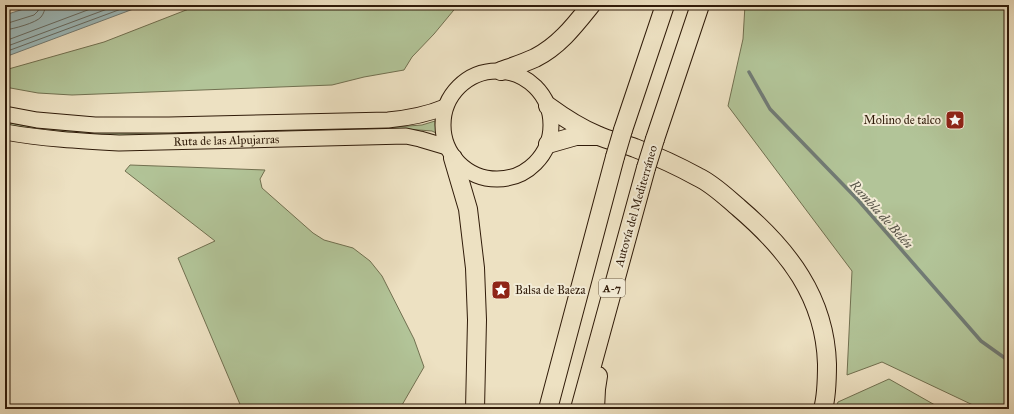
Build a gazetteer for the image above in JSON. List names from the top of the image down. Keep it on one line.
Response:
{"streets":{"highway":["Autovía del Mediterráneo","A-7"],"main road":["Ruta de las Alpujarras"]},"water":["Rambla de Belén"],"places":{"place":["Molino de talco","Balsa de Baeza"]}}
